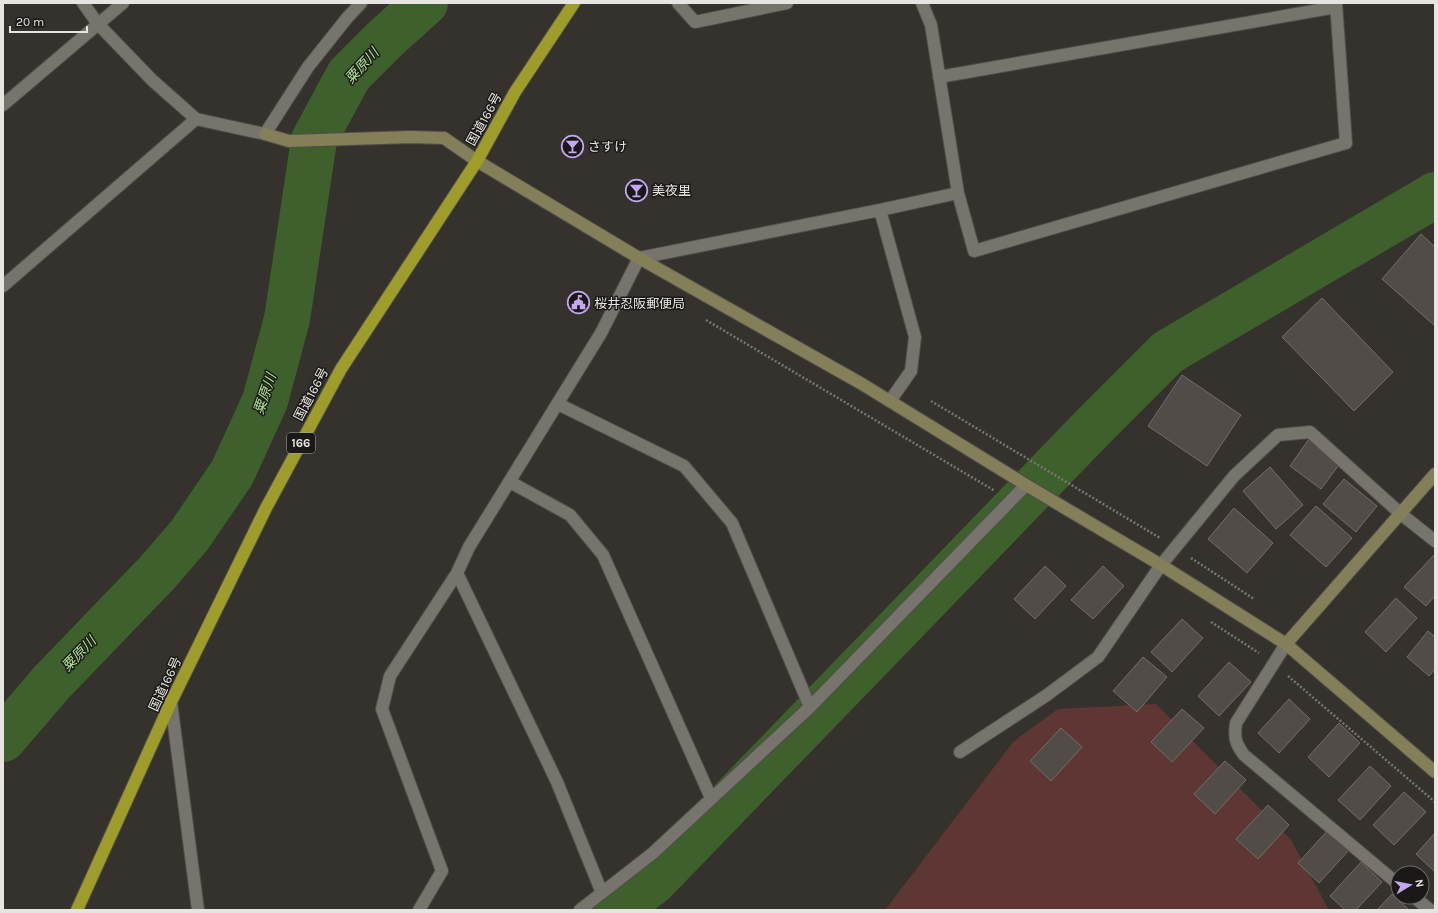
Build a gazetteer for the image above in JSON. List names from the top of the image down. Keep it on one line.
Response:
{"streets":{"highway":["国道166号","166"]},"water":["粟原川"],"places":{"bar":["さすけ","美夜里"],"public building":["桜井忍阪郵便局"]},"scale_bar":"20 m","north":"right"}
